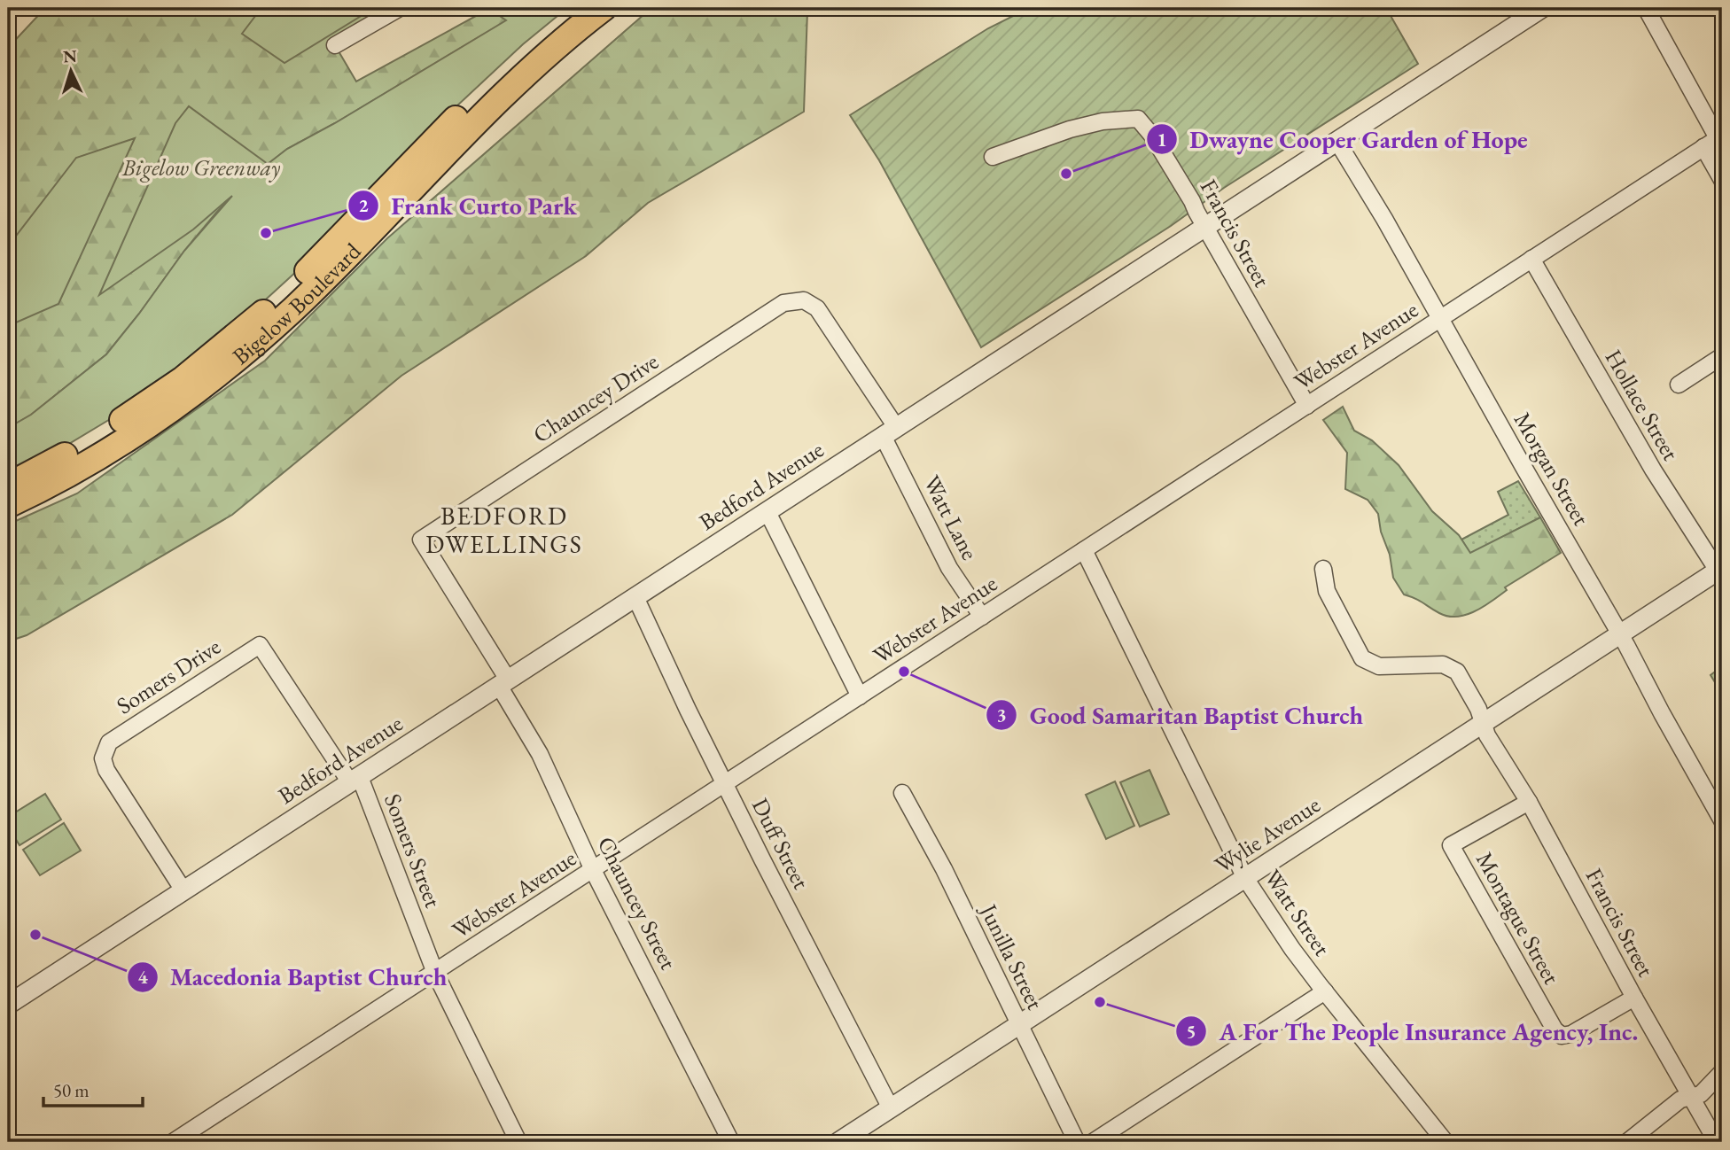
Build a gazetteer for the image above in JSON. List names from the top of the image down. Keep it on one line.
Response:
{"streets":{"main road":["Bigelow Boulevard"],"street":["Francis Street","Webster Avenue","Chauncey Drive","Hollace Street","Morgan Street","Bedford Avenue","Watt Lane","Somers Drive","Wylie Avenue","Duff Street","Somers Street","Chauncey Street","Watt Street","Montague Street","Junilla Street"]},"crossings":[["Francis Street","Webster Avenue"],["Francis Street","Bedford Avenue"],["Francis Street","Wylie Avenue"],["Francis Street","Montague Street"],["Webster Avenue","Hollace Street"],["Webster Avenue","Morgan Street"],["Webster Avenue","Watt Lane"],["Webster Avenue","Duff Street"],["Webster Avenue","Somers Street"],["Webster Avenue","Chauncey Street"],["Webster Avenue","Watt Street"],["Chauncey Drive","Bedford Avenue"],["Chauncey Drive","Watt Lane"],["Chauncey Drive","Chauncey Street"],["Hollace Street","Wylie Avenue"],["Morgan Street","Bedford Avenue"],["Morgan Street","Wylie Avenue"],["Bedford Avenue","Watt Lane"],["Bedford Avenue","Somers Drive"],["Bedford Avenue","Duff Street"],["Bedford Avenue","Somers Street"],["Bedford Avenue","Chauncey Street"],["Somers Drive","Somers Street"],["Wylie Avenue","Duff Street"],["Wylie Avenue","Watt Street"],["Wylie Avenue","Junilla Street"]],"districts":["BEDFORD DWELLINGS"],"parks":["Bigelow Greenway"],"places":["Dwayne Cooper Garden of Hope","Frank Curto Park","Good Samaritan Baptist Church","Macedonia Baptist Church","A For The People Insurance Agency, Inc."],"scale_bar":"50 m","north":"top"}
